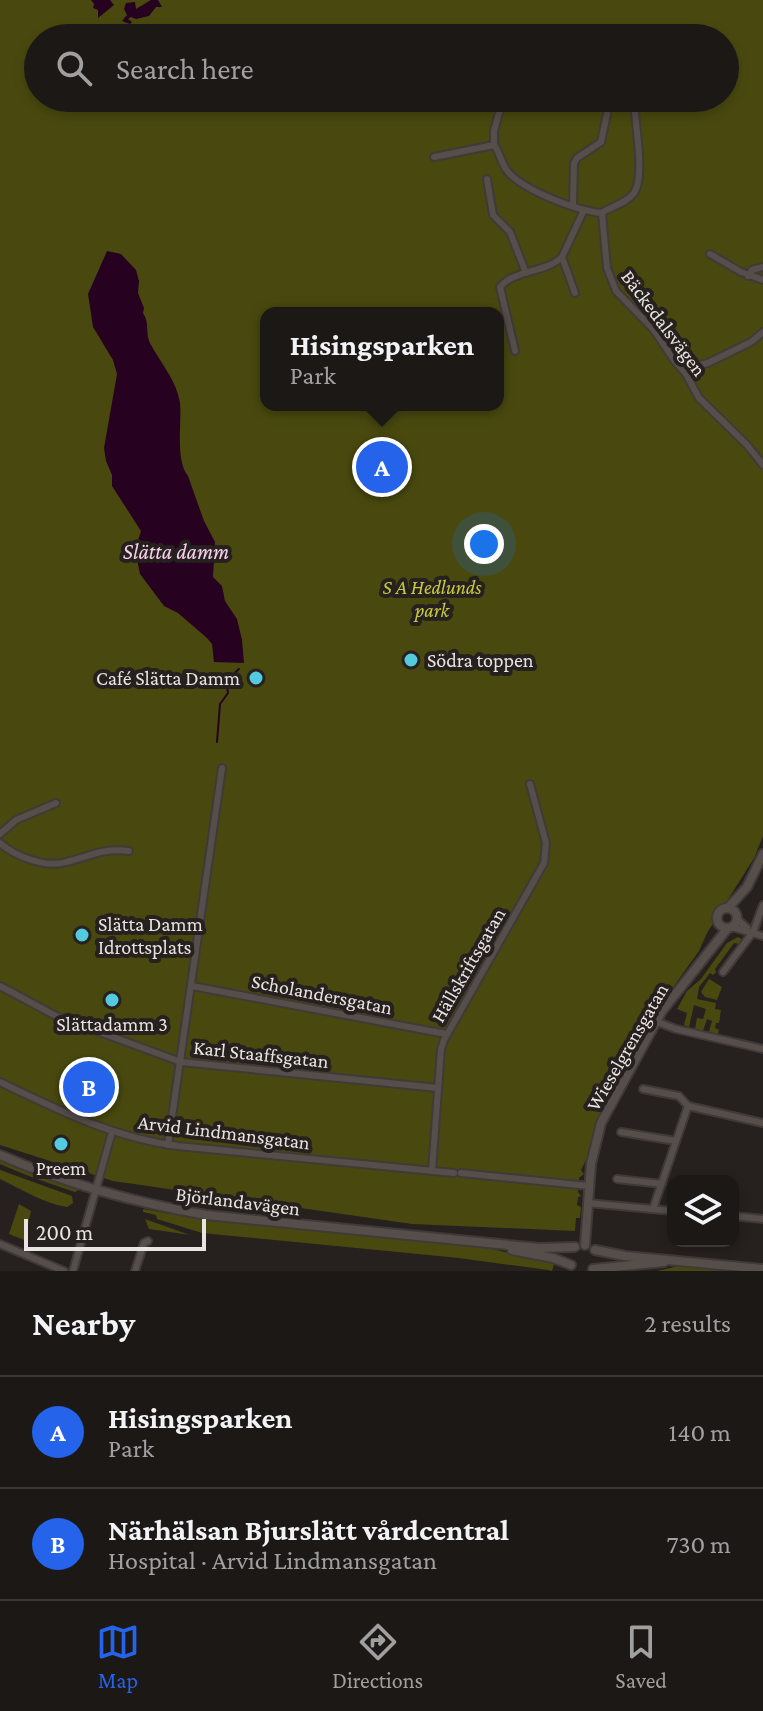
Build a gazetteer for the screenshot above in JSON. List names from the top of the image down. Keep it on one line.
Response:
{"streets":{"street":["Bäckedalsvägen","Hällskriftsgatan","Scholandersgatan","Wieselgrensgatan","Karl Staaffsgatan","Arvid Lindmansgatan","Björlandavägen"]},"crossings":[["Hällskriftsgatan","Scholandersgatan"],["Hällskriftsgatan","Karl Staaffsgatan"],["Hällskriftsgatan","Arvid Lindmansgatan"],["Wieselgrensgatan","Arvid Lindmansgatan"],["Wieselgrensgatan","Björlandavägen"]],"water":["Slätta damm"],"parks":["S A Hedlunds park"],"places":["Södra toppen","Café Slätta Damm","Slätta Damm Idrottsplats","Slättadamm 3","Preem"],"scale_bar":"200 m","page":{"search":"Search here","popup":["Hisingsparken","Park"],"pins":["A","B"],"scale":"200 m","heading":["Nearby","2 results"],"list":[{"mark":"A","name":"Hisingsparken","note":"Park","value":"140 m"},{"mark":"B","name":"Närhälsan Bjurslätt vårdcentral","note":"Hospital · Arvid Lindmansgatan","value":"730 m"}],"nav":["Map","Directions","Saved"]}}
